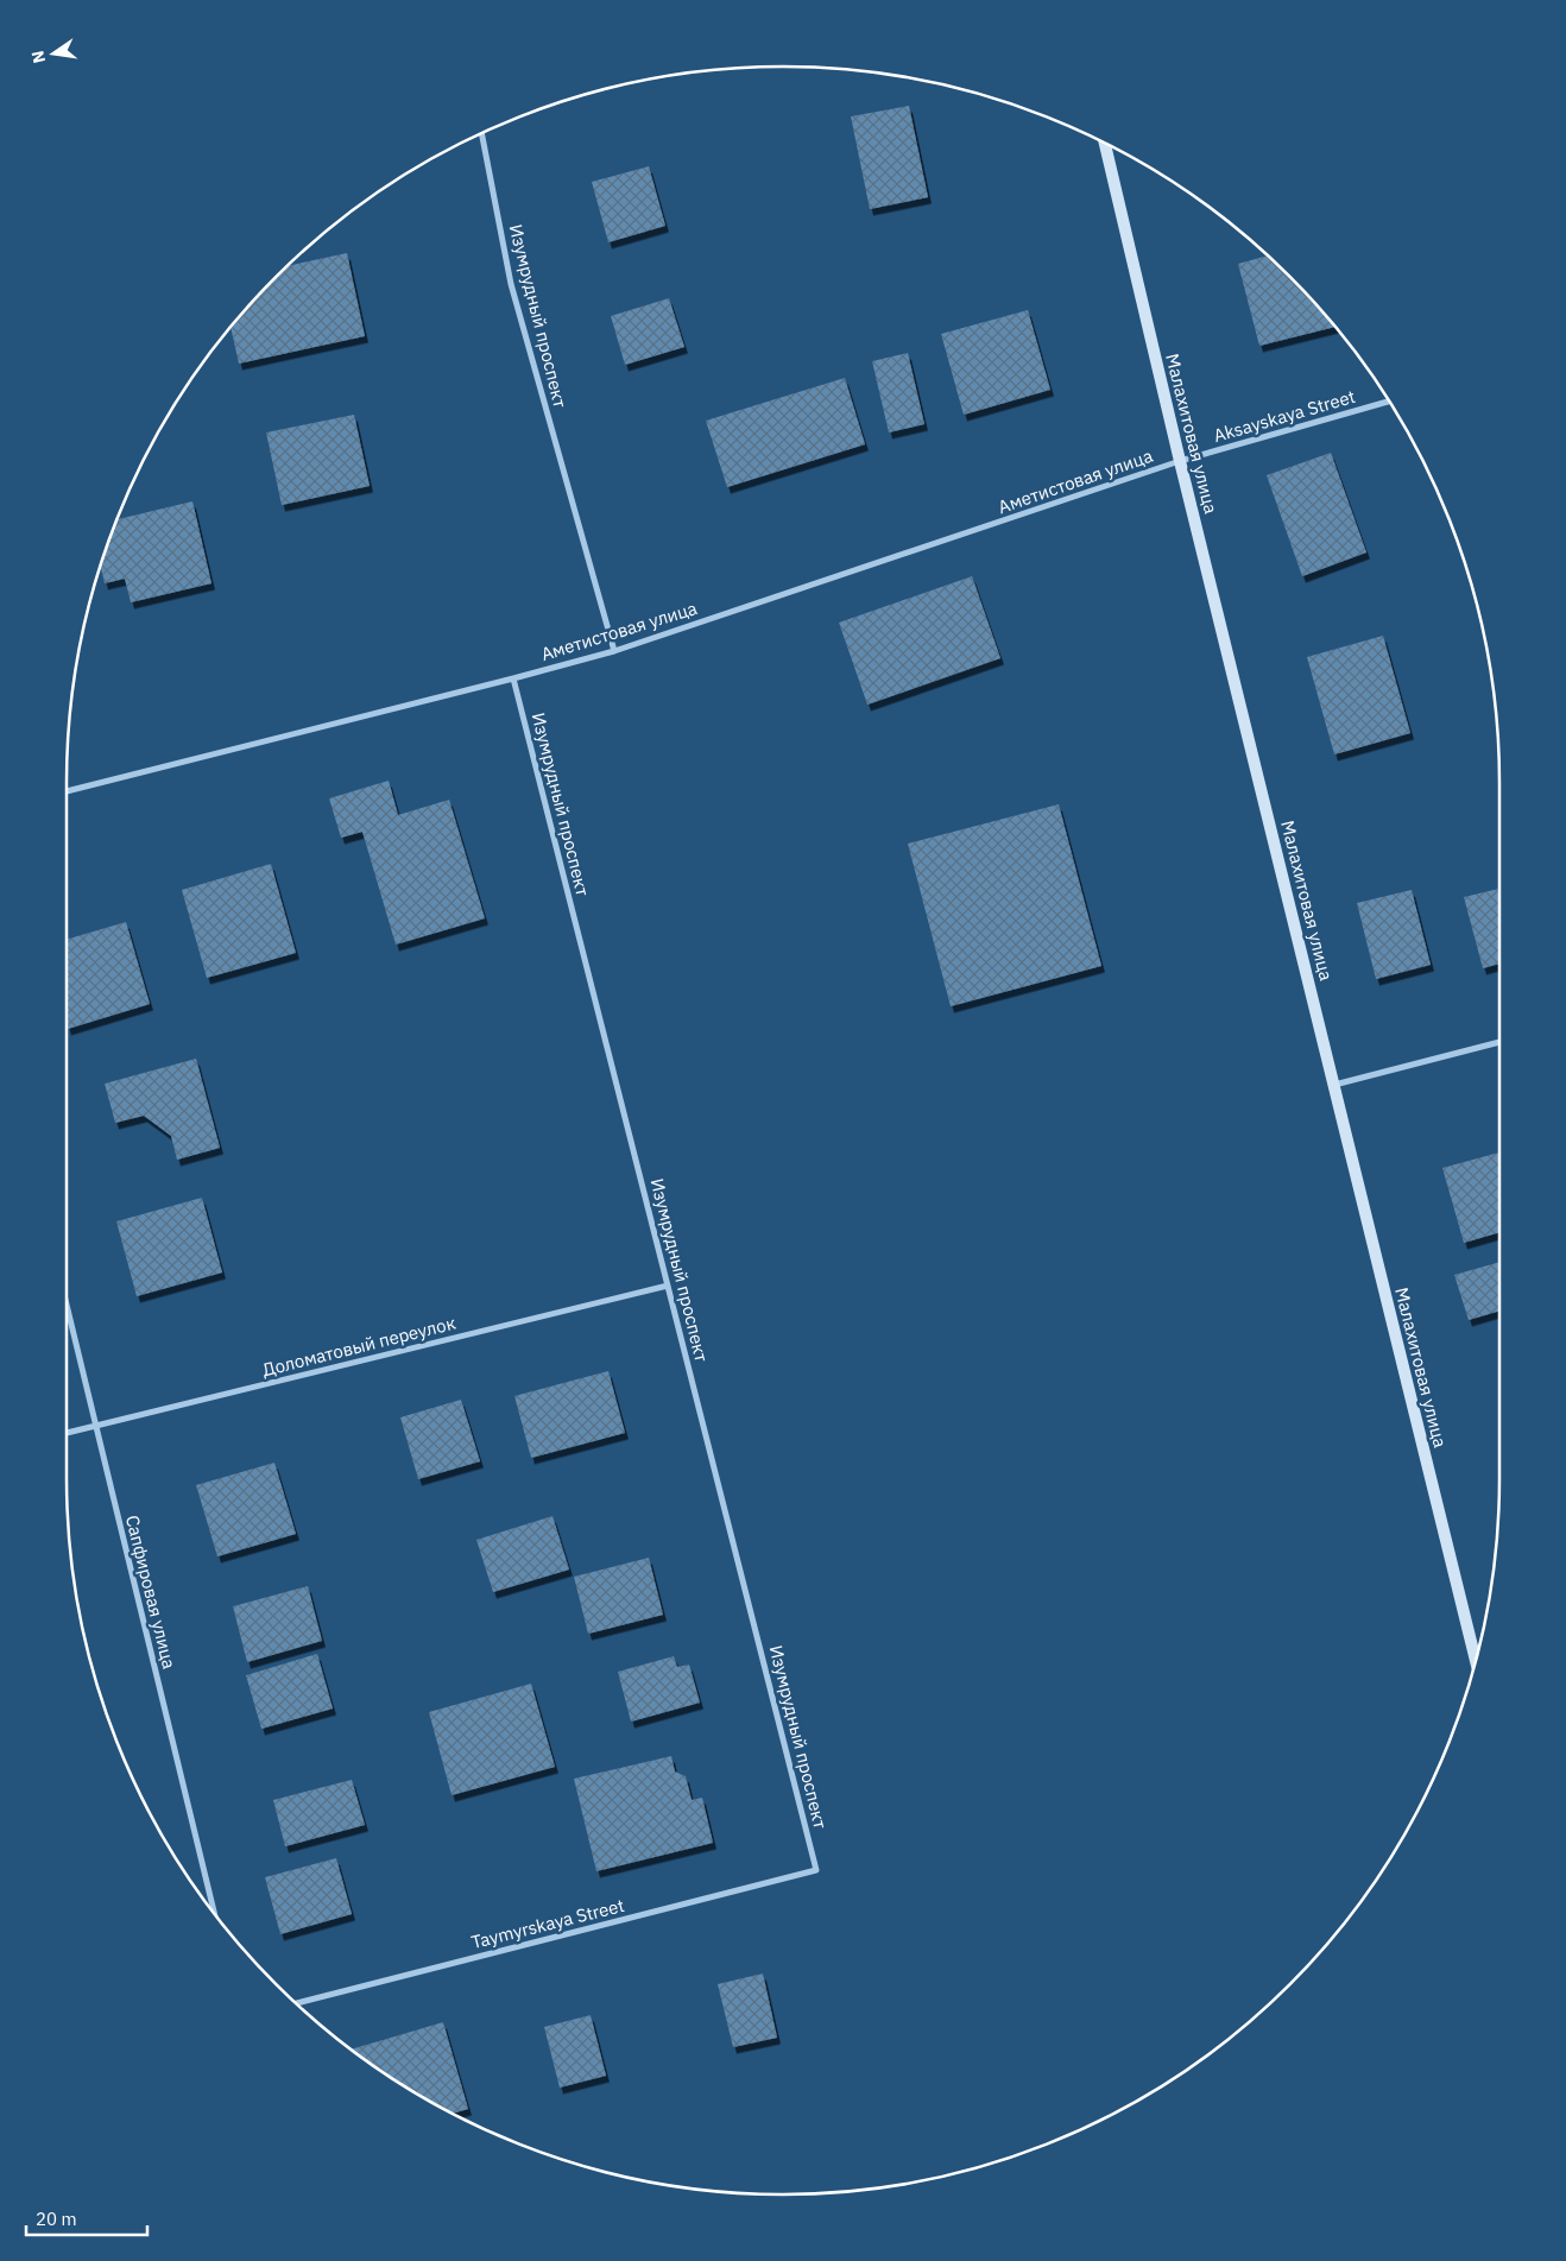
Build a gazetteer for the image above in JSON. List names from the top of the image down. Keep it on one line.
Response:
{"streets":{"street":["Изумрудный проспект","Aksayskaya Street","Малахитовая улица","Аметистовая улица","Доломатовый переулок","Сапфировая улица","Taymyrskaya Street"]},"crossings":[["Изумрудный проспект","Аметистовая улица"],["Изумрудный проспект","Доломатовый переулок"],["Изумрудный проспект","Taymyrskaya Street"],["Aksayskaya Street","Малахитовая улица"],["Aksayskaya Street","Аметистовая улица"],["Малахитовая улица","Аметистовая улица"],["Доломатовый переулок","Сапфировая улица"]],"scale_bar":"20 m","north":"left"}
